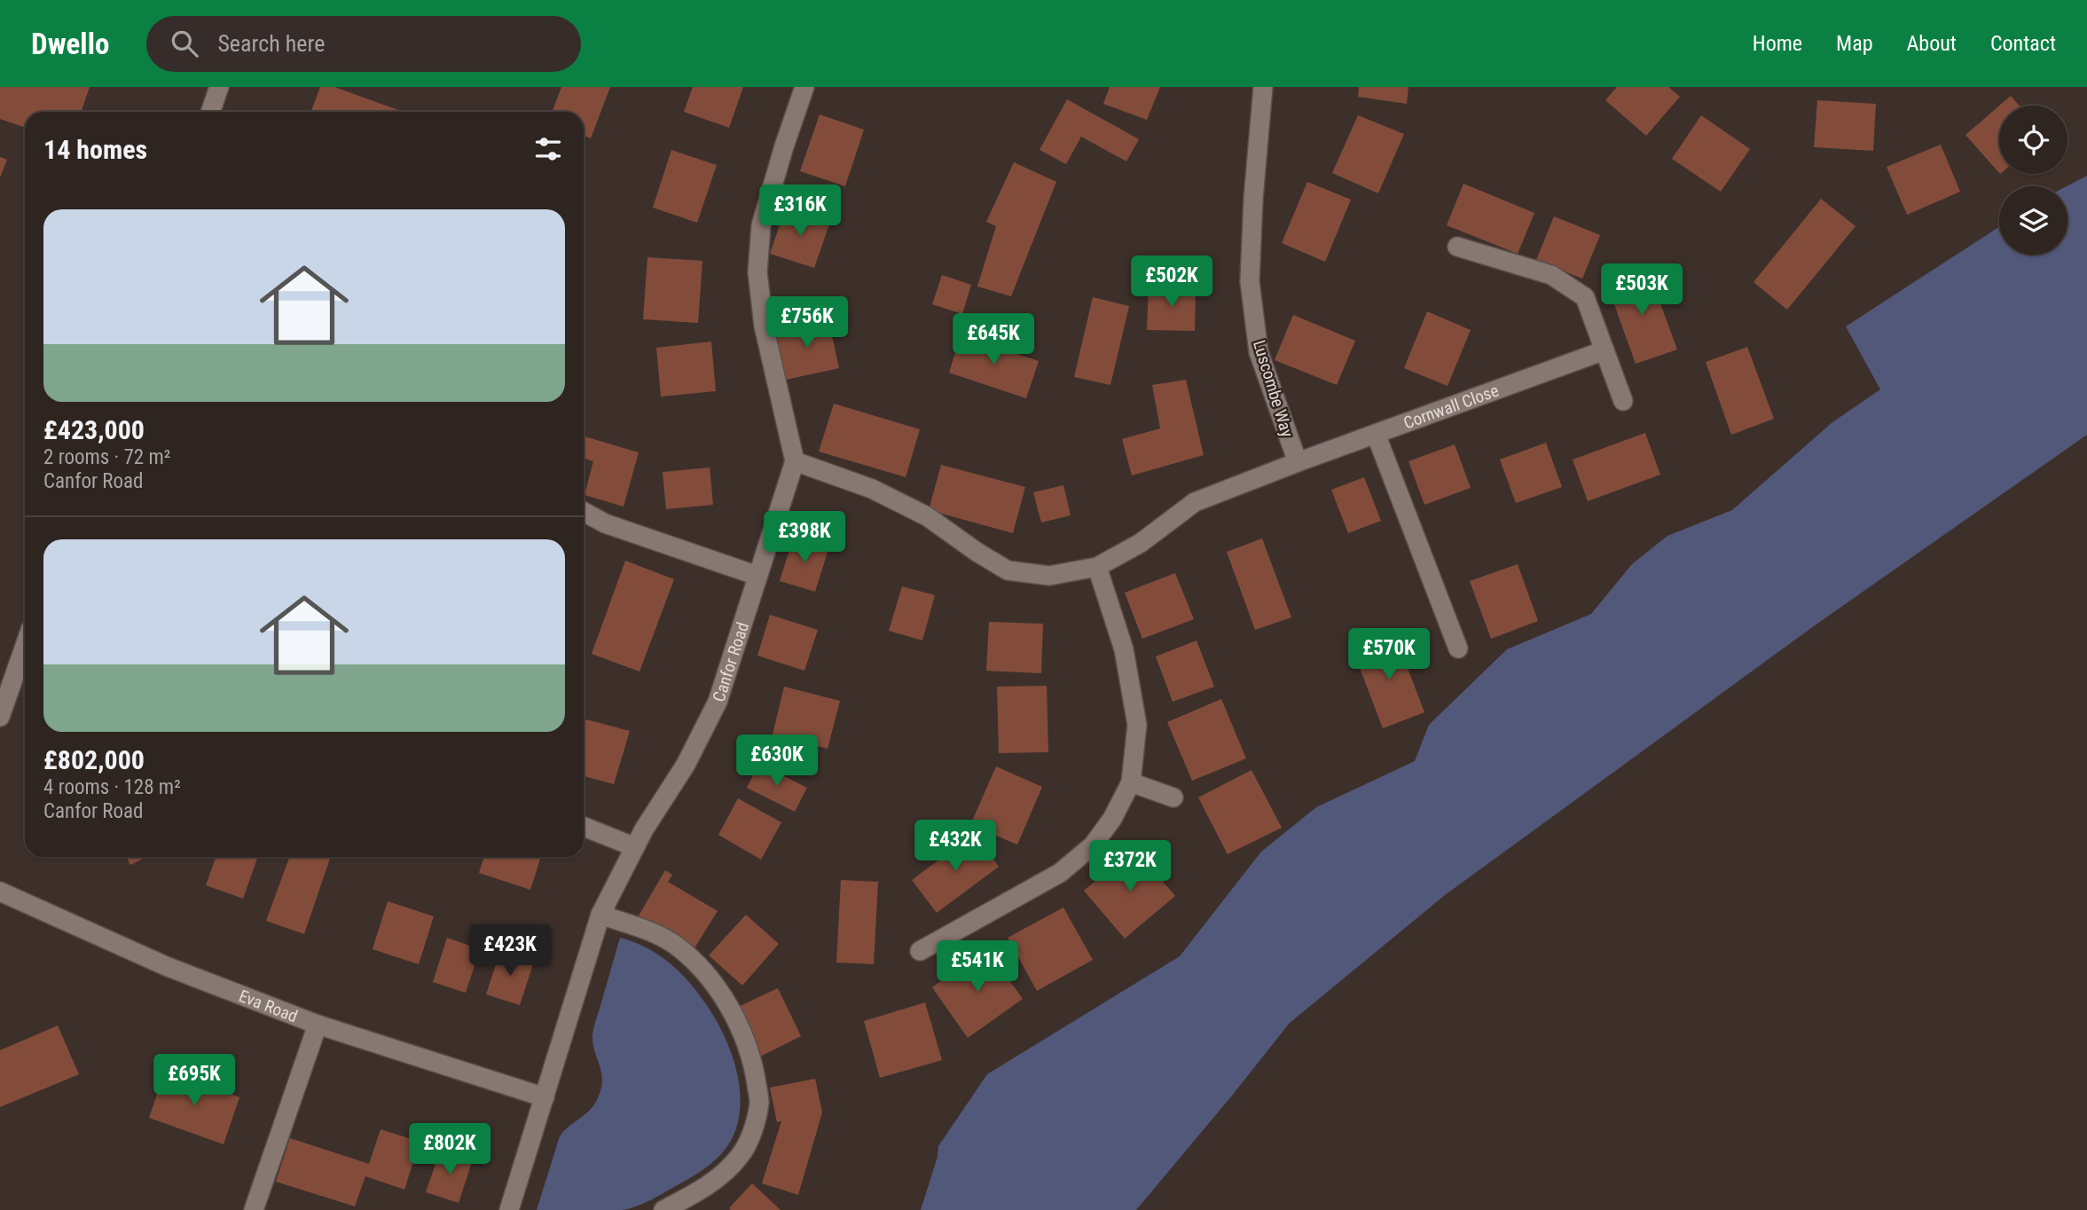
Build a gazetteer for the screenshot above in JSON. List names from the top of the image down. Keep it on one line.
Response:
{"streets":{"street":["Luscombe Way","Cornwall Close","Canfor Road","Eva Road"]},"crossings":[["Luscombe Way","Cornwall Close"],["Canfor Road","Eva Road"]],"page":{"header":"Dwello","search":"Search here","nav":["Home","Map","About","Contact"],"heading":"14 homes","price":["£316K","£502K","£503K","£756K","£645K","£398K","£570K","£630K","£432K","£372K","£423K","£541K","£695K","£802K"],"list":[{"name":"£423,000","note":"2 rooms · 72 m² · Canfor Road"},{"name":"£802,000","note":"4 rooms · 128 m² · Canfor Road"}]}}
